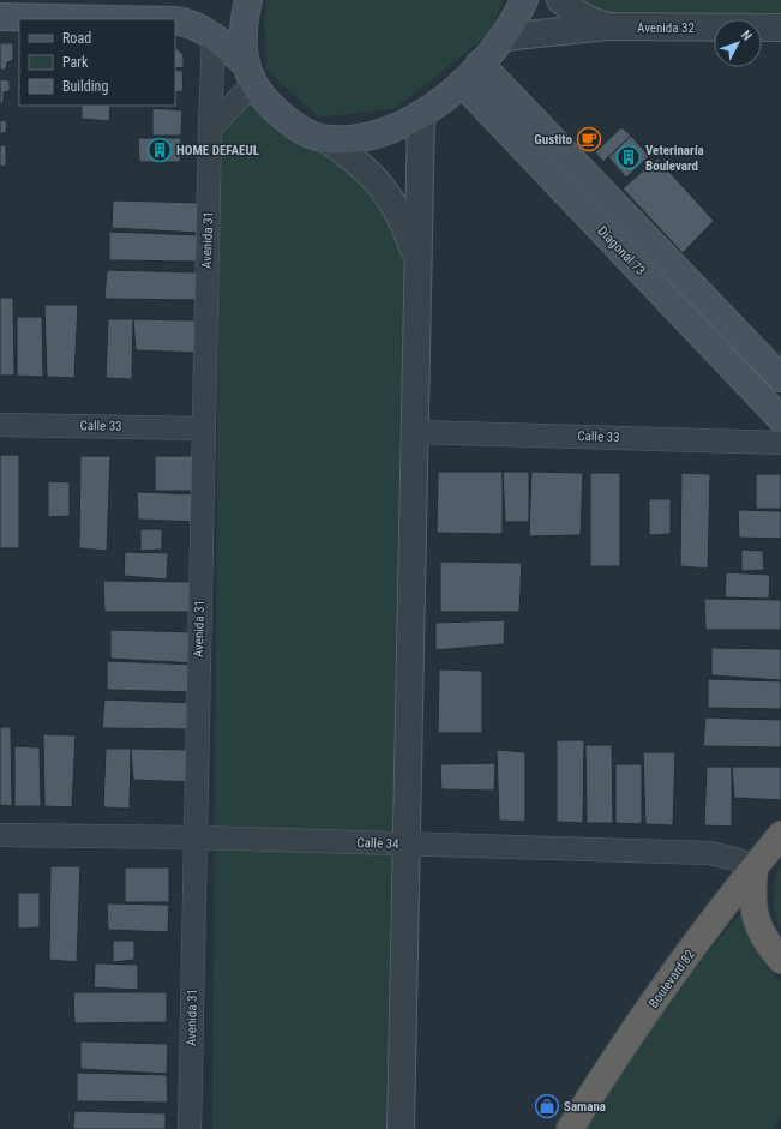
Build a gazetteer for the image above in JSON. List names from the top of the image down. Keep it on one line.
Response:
{"streets":{"highway":["Boulevard 82"],"main road":["Diagonal 73"],"street":["Avenida 32","Avenida 31","Calle 33","Calle 34"]},"crossings":[["Avenida 31","Calle 33"],["Avenida 31","Calle 34"],["Calle 34","Boulevard 82"]],"places":{"cafe":["Gustito"],"building":["HOME DEFAEUL","Veterinaría Boulevard"],"shop":["Samana"]},"legend":["Road","Park","Building"],"north":"top right"}
